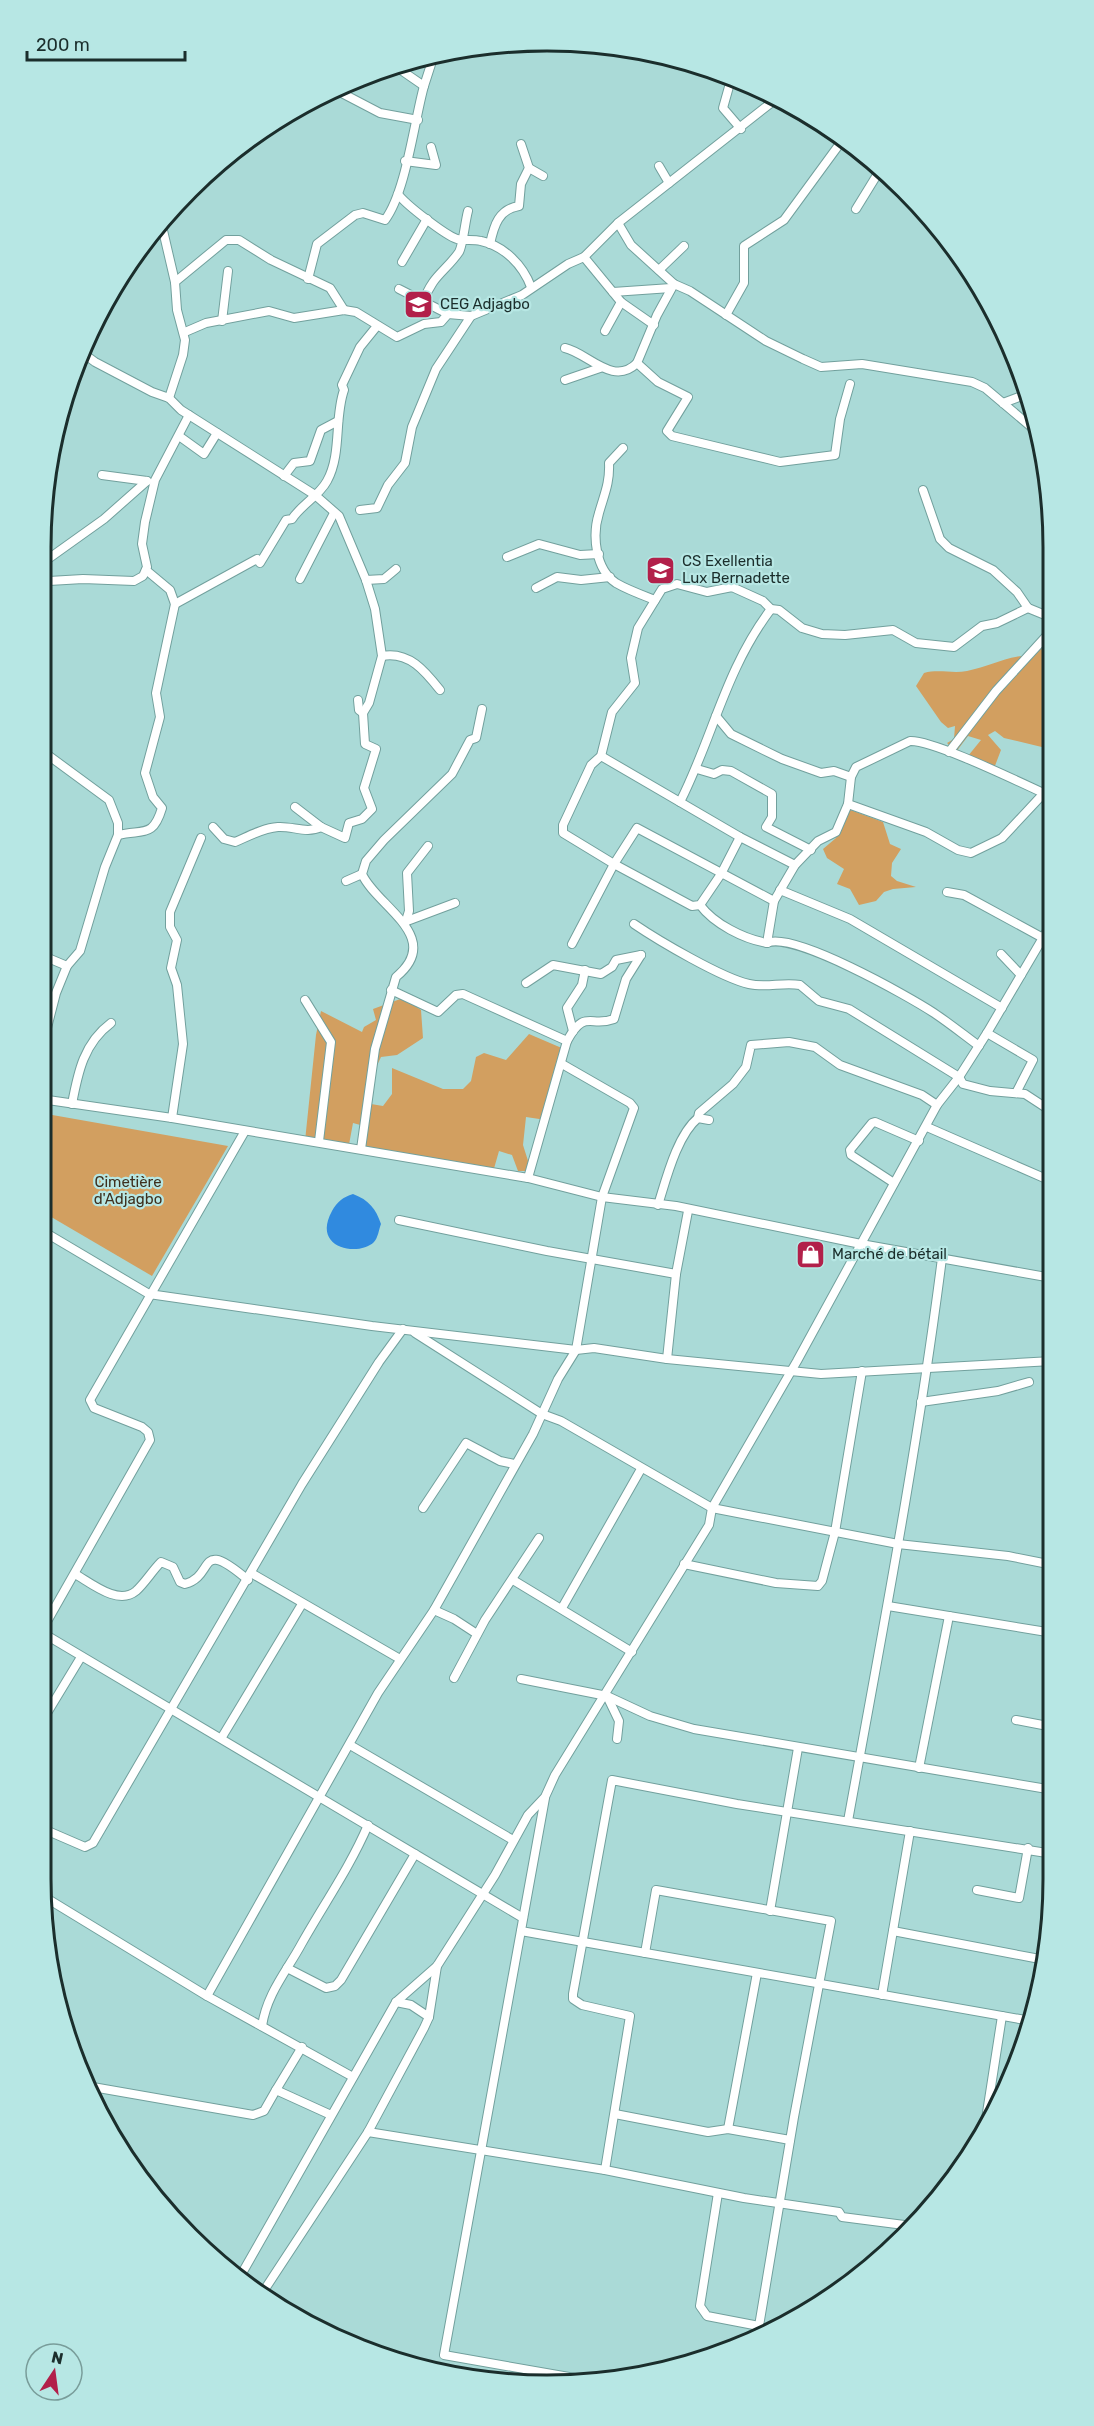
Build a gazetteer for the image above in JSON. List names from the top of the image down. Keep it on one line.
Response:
{"parks":["Cimetière d'Adjagbo"],"places":{"school or university":["CEG Adjagbo","CS Exellentia Lux Bernadette"],"shop":["Marché de bétail"]},"scale_bar":"200 m","north":"top"}
